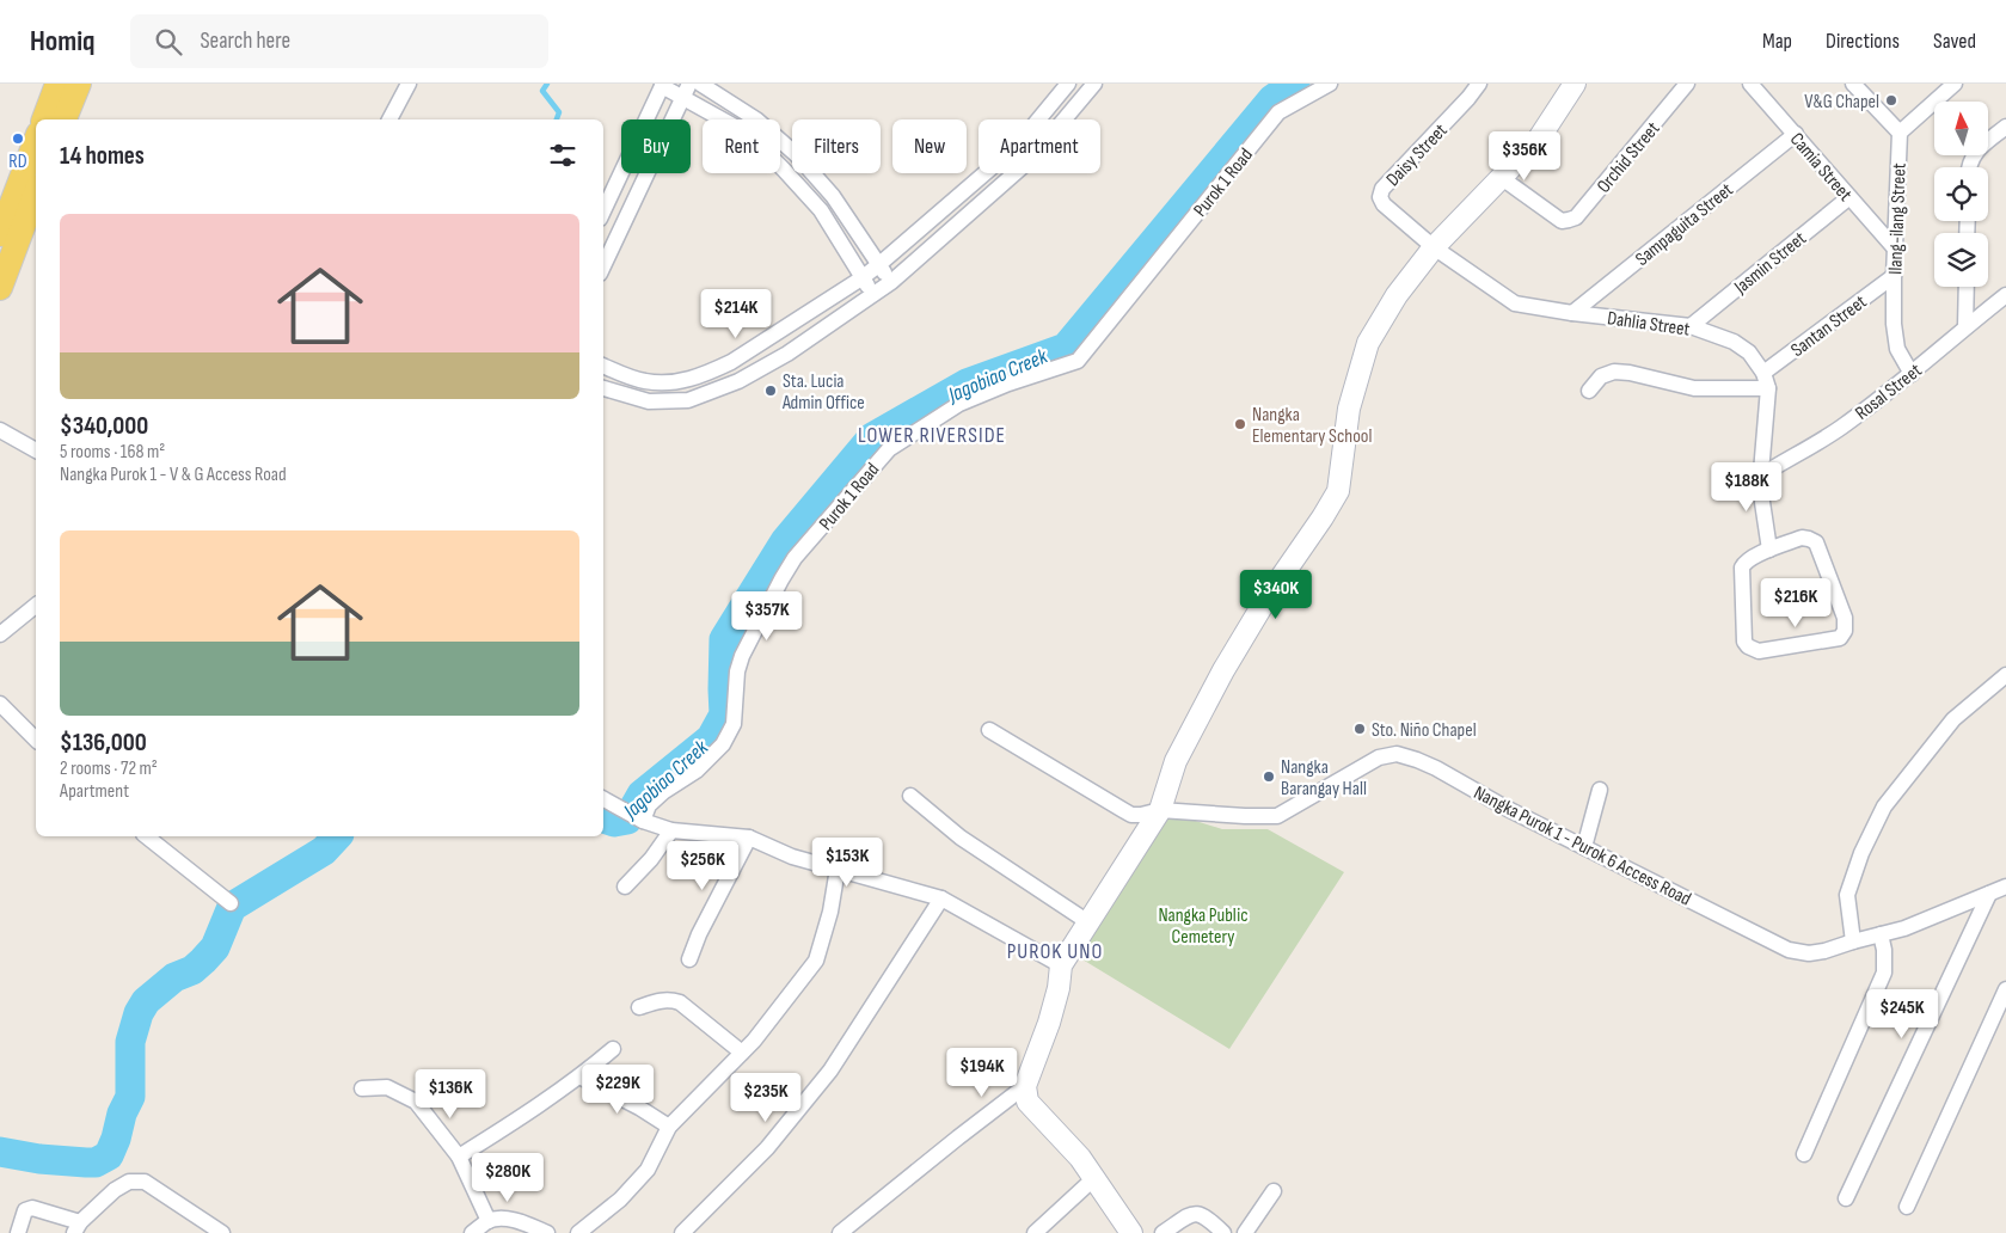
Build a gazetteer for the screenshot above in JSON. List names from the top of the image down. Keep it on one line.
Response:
{"streets":{"street":["Daisy Street","Orchid Street","Camia Street","Purok 1 Road","Ilang-ilang Street","Sampaguita Street","Jasmin Street","Dahlia Street","Santan Street","Rosal Street","Nangka Purok 1 - Purok 6 Access Road"]},"crossings":[["Daisy Street","Dahlia Street"],["Camia Street","Ilang-ilang Street"],["Camia Street","Sampaguita Street"],["Camia Street","Jasmin Street"],["Ilang-ilang Street","Santan Street"],["Ilang-ilang Street","Rosal Street"],["Sampaguita Street","Dahlia Street"],["Jasmin Street","Dahlia Street"],["Dahlia Street","Santan Street"]],"districts":["LOWER RIVERSIDE","PUROK UNO"],"water":["Jagobiao Creek"],"parks":["Nangka Public Cemetery"],"places":["V&G Chapel","RD","Sta. Lucia Admin Office","Nangka Elementary School","Sto. Niño Chapel","Nangka Barangay Hall"],"north":"top","page":{"header":"Homiq","search":"Search here","nav":["Map","Directions","Saved"],"chip":["Buy","Rent","Filters","New","Apartment"],"heading":"14 homes","price":["$356K","$214K","$188K","$340K","$216K","$357K","$153K","$256K","$245K","$194K","$229K","$136K","$235K","$280K"],"list":[{"name":"$340,000","note":"5 rooms · 168 m² · Nangka Purok 1 - V & G Access Road"},{"name":"$136,000","note":"2 rooms · 72 m² · Apartment"}]}}
